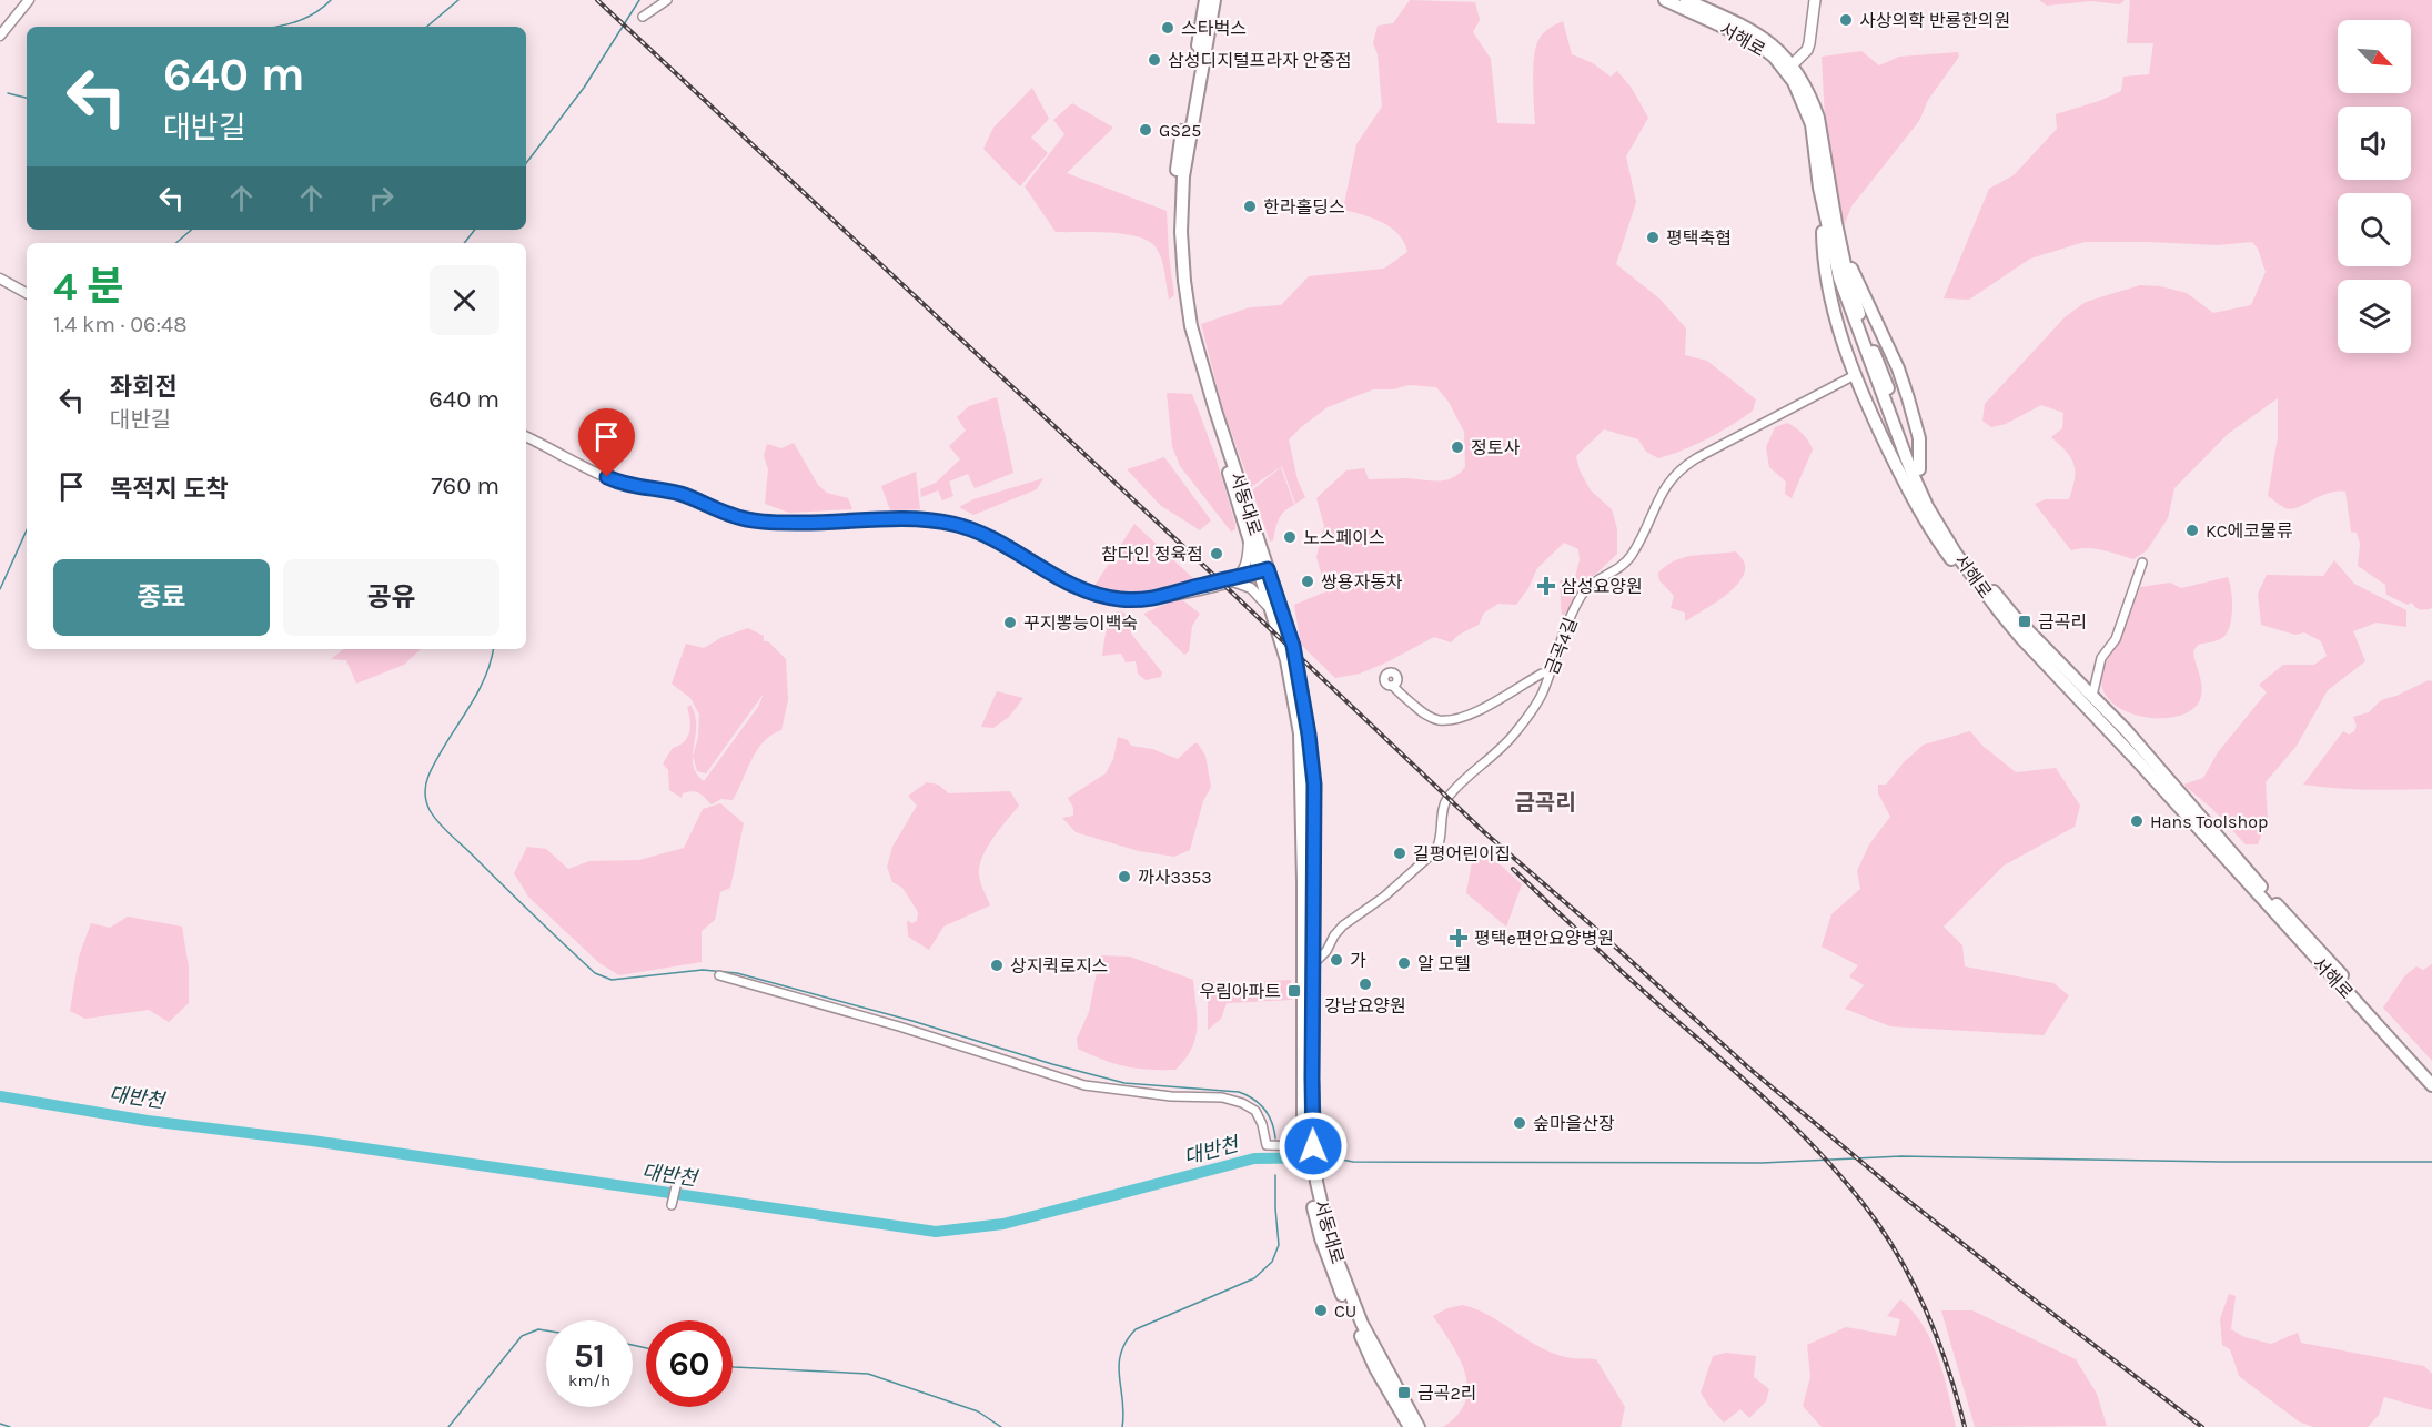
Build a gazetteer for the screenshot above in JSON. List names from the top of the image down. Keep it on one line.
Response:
{"streets":{"main road":["서해로","서동대로"],"street":["금곡4길"]},"crossings":[["서동대로","금곡4길"]],"districts":["금곡리"],"water":["대반천"],"places":{"other":["사상의학 반룡한의원","스타벅스","삼성디지털프라자 안중점","GS25","한라홀딩스","평택축협","정토사","KC에코물류","노스페이스","참다인 정육점","쌍용자동차","꾸지뽕능이백숙","Hans Toolshop","길평어린이집","까사3353","가","알 모텔","상지퀵로지스","강남요양원","숲마을산장","CU"],"health":["삼성요양원","평택e편안요양병원"],"transit":["금곡리","우림아파트","금곡2리"]},"north":"bottom right","page":{"turn":["640 m","대반길"],"heading":["4 분","1.4 km · 06:48"],"list":[{"name":"좌회전","note":"대반길","value":"640 m"},{"name":"목적지 도착","value":"760 m"}],"buttons":["종료","공유"],"speed":"51 km/h","limit":"60"}}
